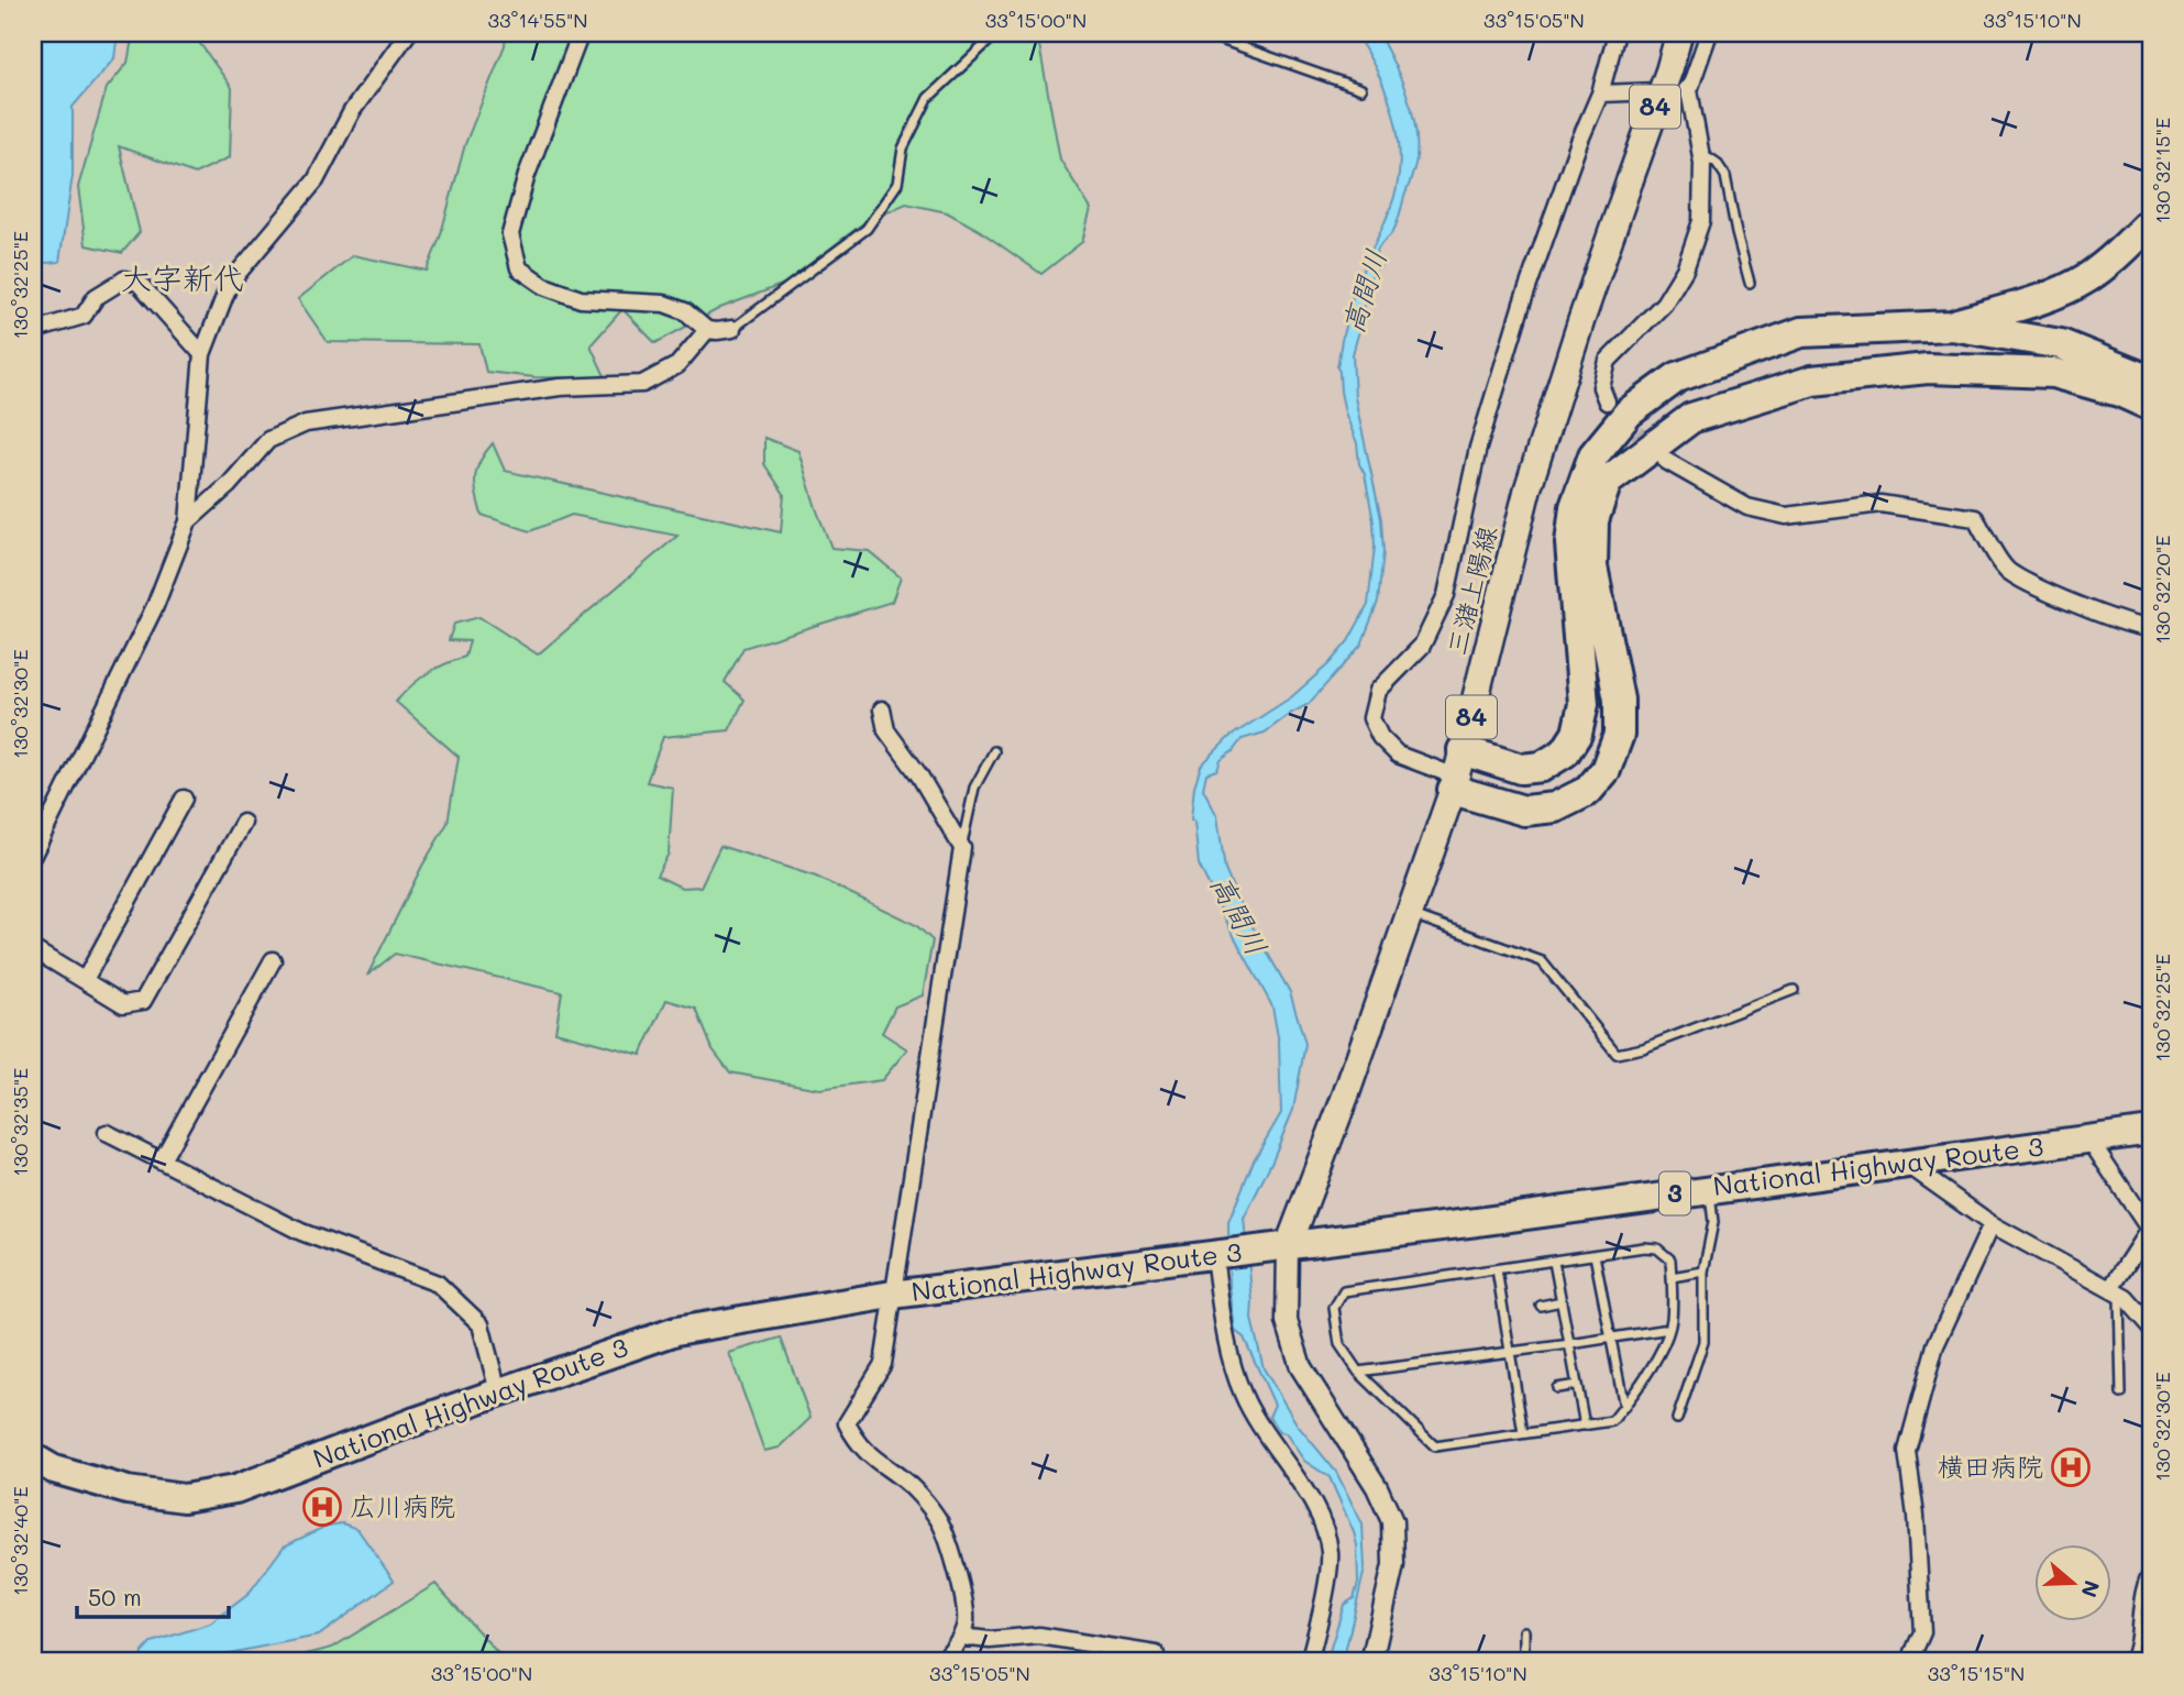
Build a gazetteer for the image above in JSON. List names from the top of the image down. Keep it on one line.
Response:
{"streets":{"highway":["National Highway Route 3","3"],"main road":["84","三潴上陽線"]},"crossings":[["三潴上陽線","National Highway Route 3"]],"districts":["大字新代"],"water":["高間川"],"places":{"hospital":["横田病院","広川病院"]},"scale_bar":"50 m","north":"right","coordinates":["33°14'55\"N","33°15'00\"N","33°15'05\"N","33°15'10\"N","130°32'15\"E","130°32'25\"E","130°32'20\"E","130°32'30\"E","130°32'35\"E","130°32'40\"E","33°15'15\"N"]}
